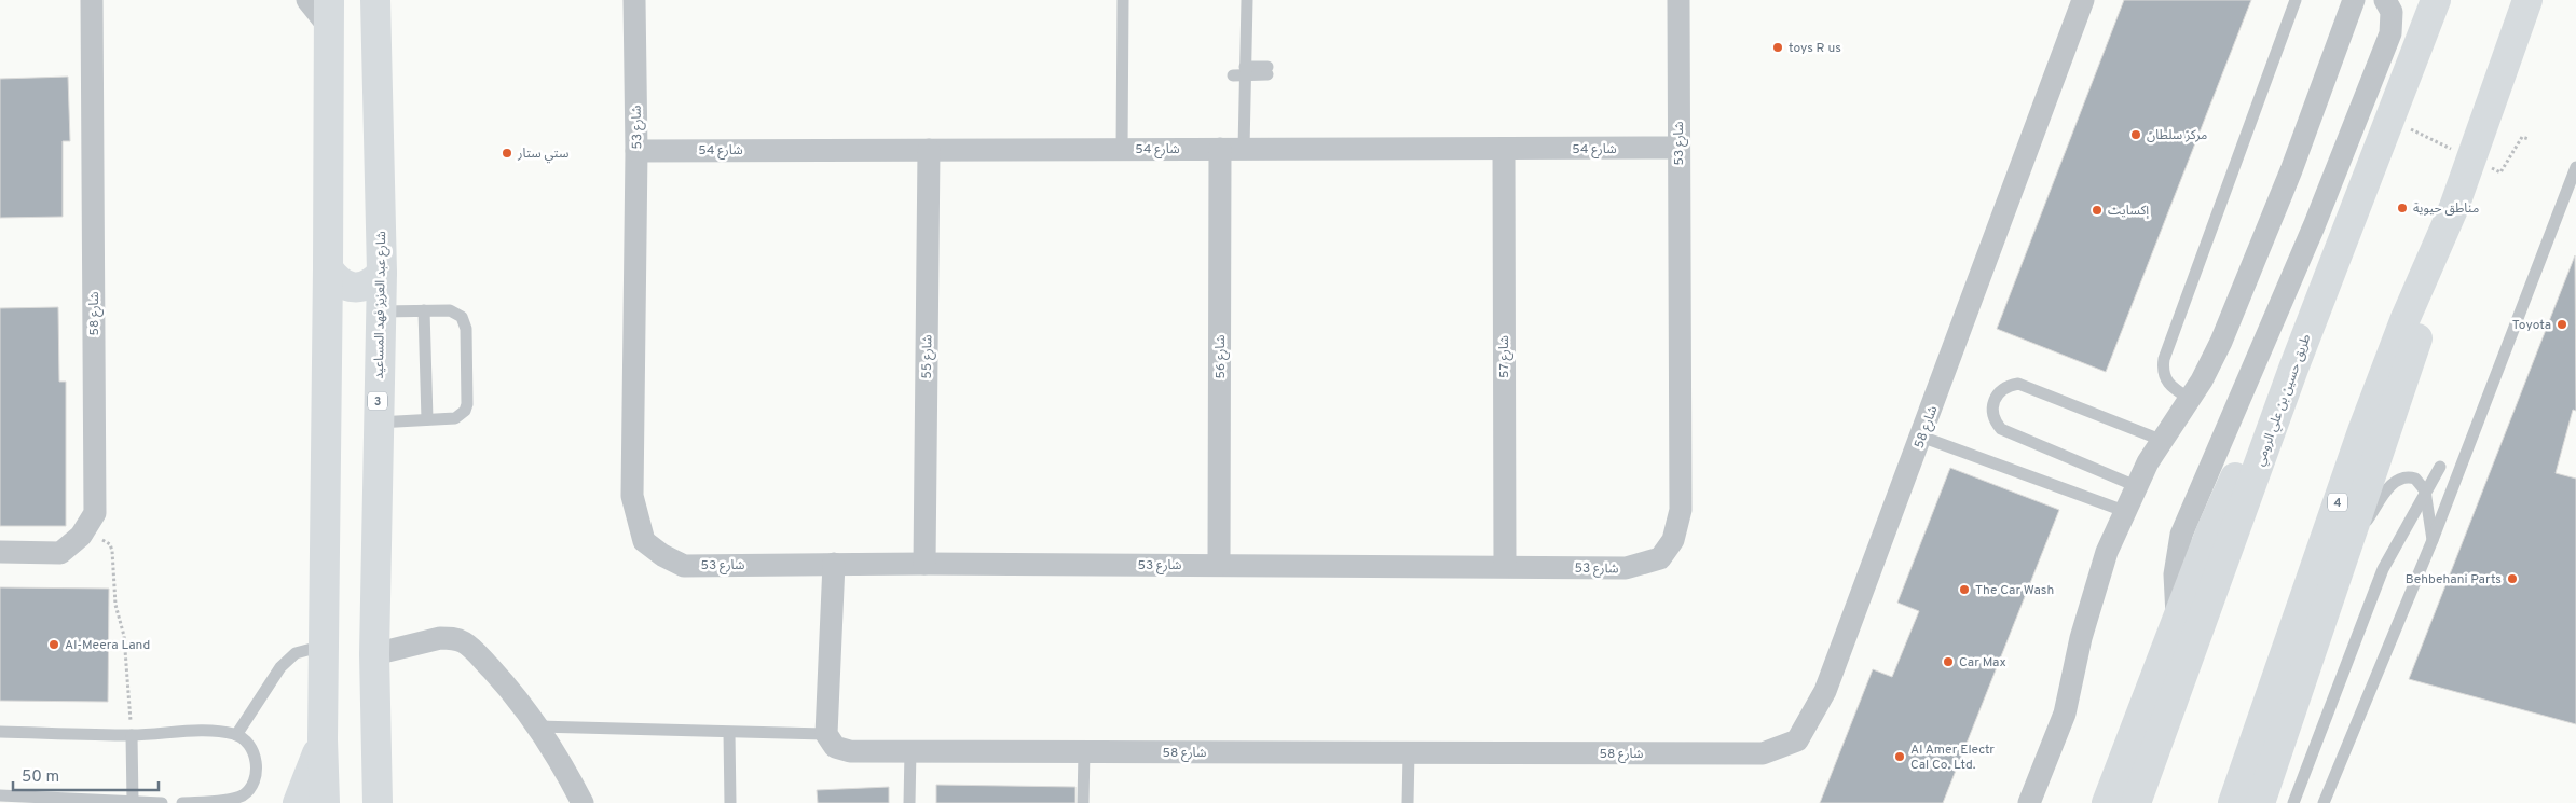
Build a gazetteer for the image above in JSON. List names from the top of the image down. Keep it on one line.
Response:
{"streets":{"main road":["شارع عبد العزيز فهد المساعيد","طريق حسين بن علي الرومي","3","4"],"street":["شارع 53","شارع 54","شارع 58","شارع 55","شارع 56","شارع 57"]},"crossings":[["شارع 53","شارع 54"],["شارع 53","شارع 55"],["شارع 53","شارع 56"],["شارع 53","شارع 57"],["شارع 54","شارع 55"],["شارع 54","شارع 56"],["شارع 54","شارع 57"]],"places":["toys R us","مركز سلطان","ستي ستار","مناطق حيوية","إكسايت","Toyota","Behbehani Parts","The Car Wash","Al-Meera Land","Car Max","Al Amer Electr Cal Co. Ltd."],"scale_bar":"50 m"}
